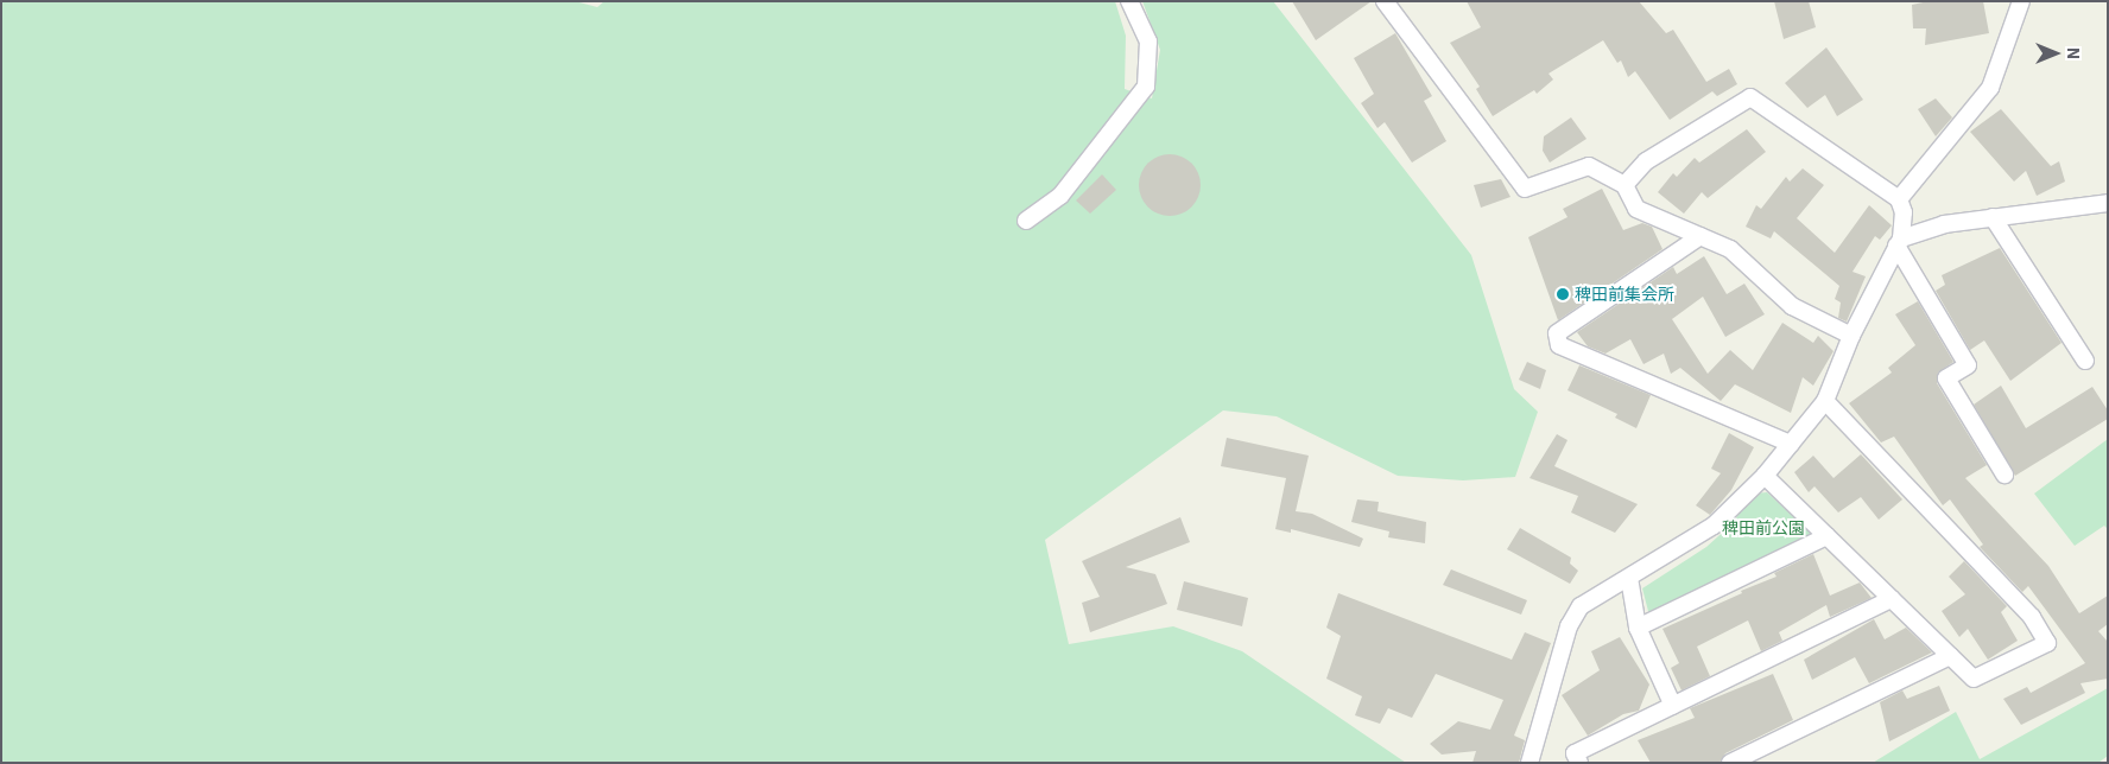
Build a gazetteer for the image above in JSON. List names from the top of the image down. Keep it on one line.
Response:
{"parks":["稗田前公園"],"places":["稗田前集会所"],"north":"right"}
